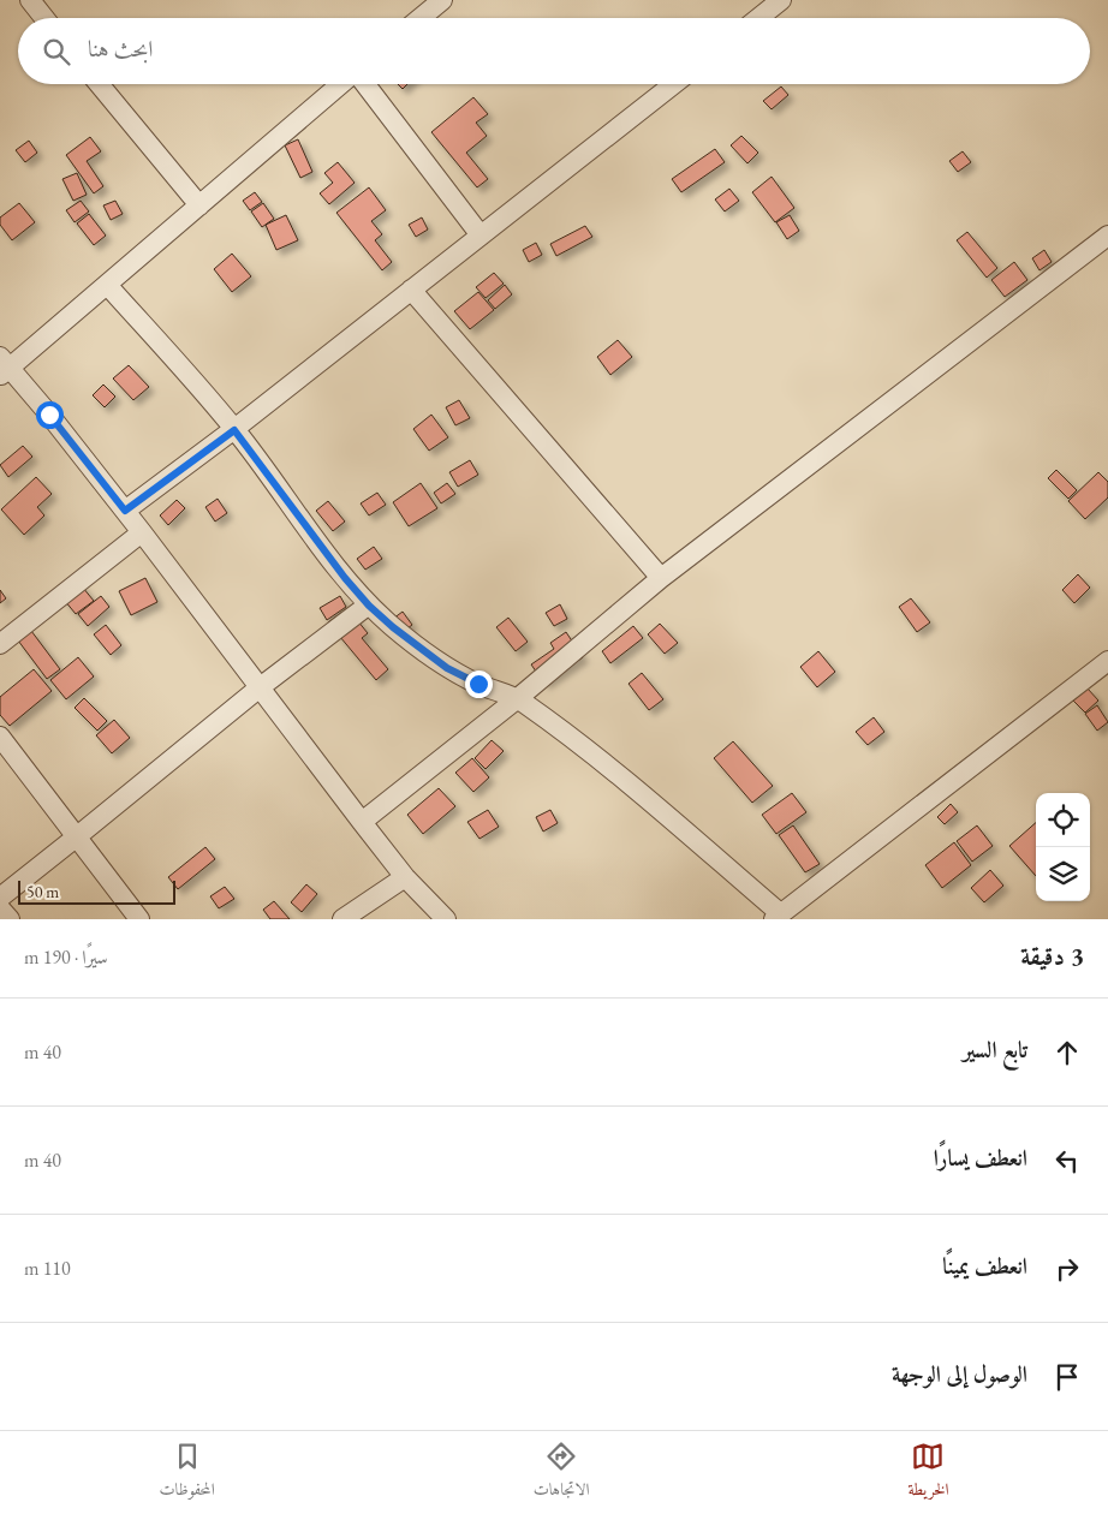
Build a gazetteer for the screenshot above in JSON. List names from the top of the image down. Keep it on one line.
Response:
{"scale_bar":"50 m","page":{"search":"ابحث هنا","scale":"50 m","heading":["3 دقيقة","سيرًا · 190 m"],"list":[["تابع السير","40 m"],["انعطف يسارًا","40 m"],["انعطف يمينًا","110 m"],"الوصول إلى الوجهة"],"nav":["الخريطة","الاتجاهات","المحفوظات"]}}
